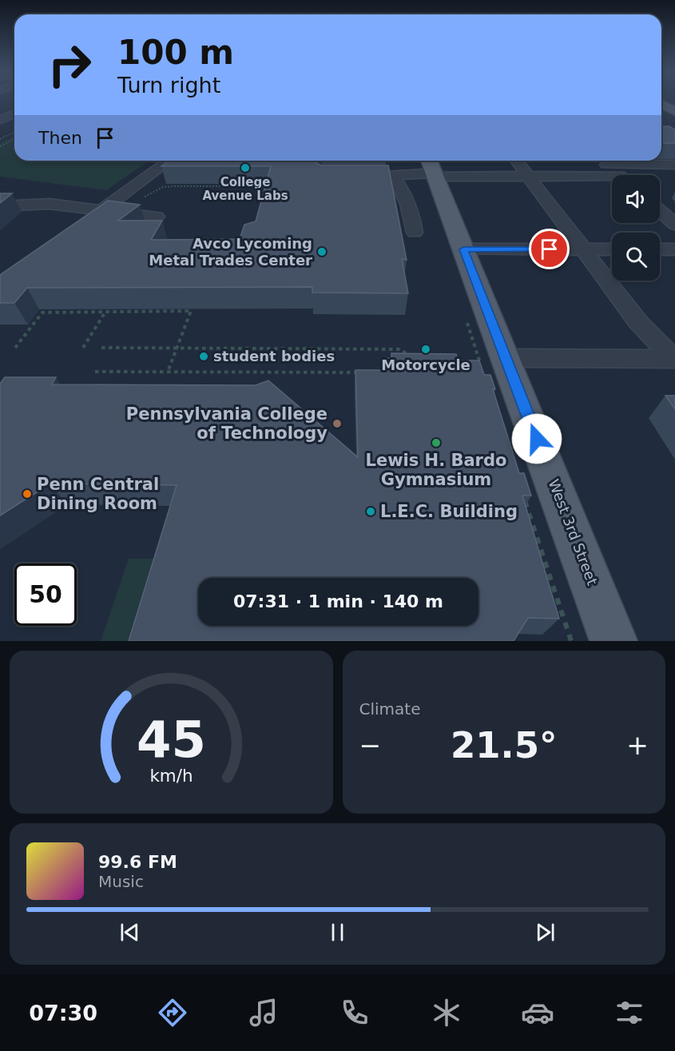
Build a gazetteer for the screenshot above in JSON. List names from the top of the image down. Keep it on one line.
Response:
{"streets":{"main road":["West 3rd Street"]},"places":["College Avenue Labs","Avco Lycoming Metal Trades Center","Motorcycle","student bodies","Pennsylvania College of Technology","Lewis H. Bardo Gymnasium","Penn Central Dining Room","L.E.C. Building"],"page":{"turn":["100 m","Turn right"],"then":"Then","limit":"50","trip":"07:31 · 1 min · 140 m","tile":"Climate","heat":["−","21.5°","+"],"song":["99.6 FM","Music"],"tabs":"07:30","gauge":["45","km/h"]}}
